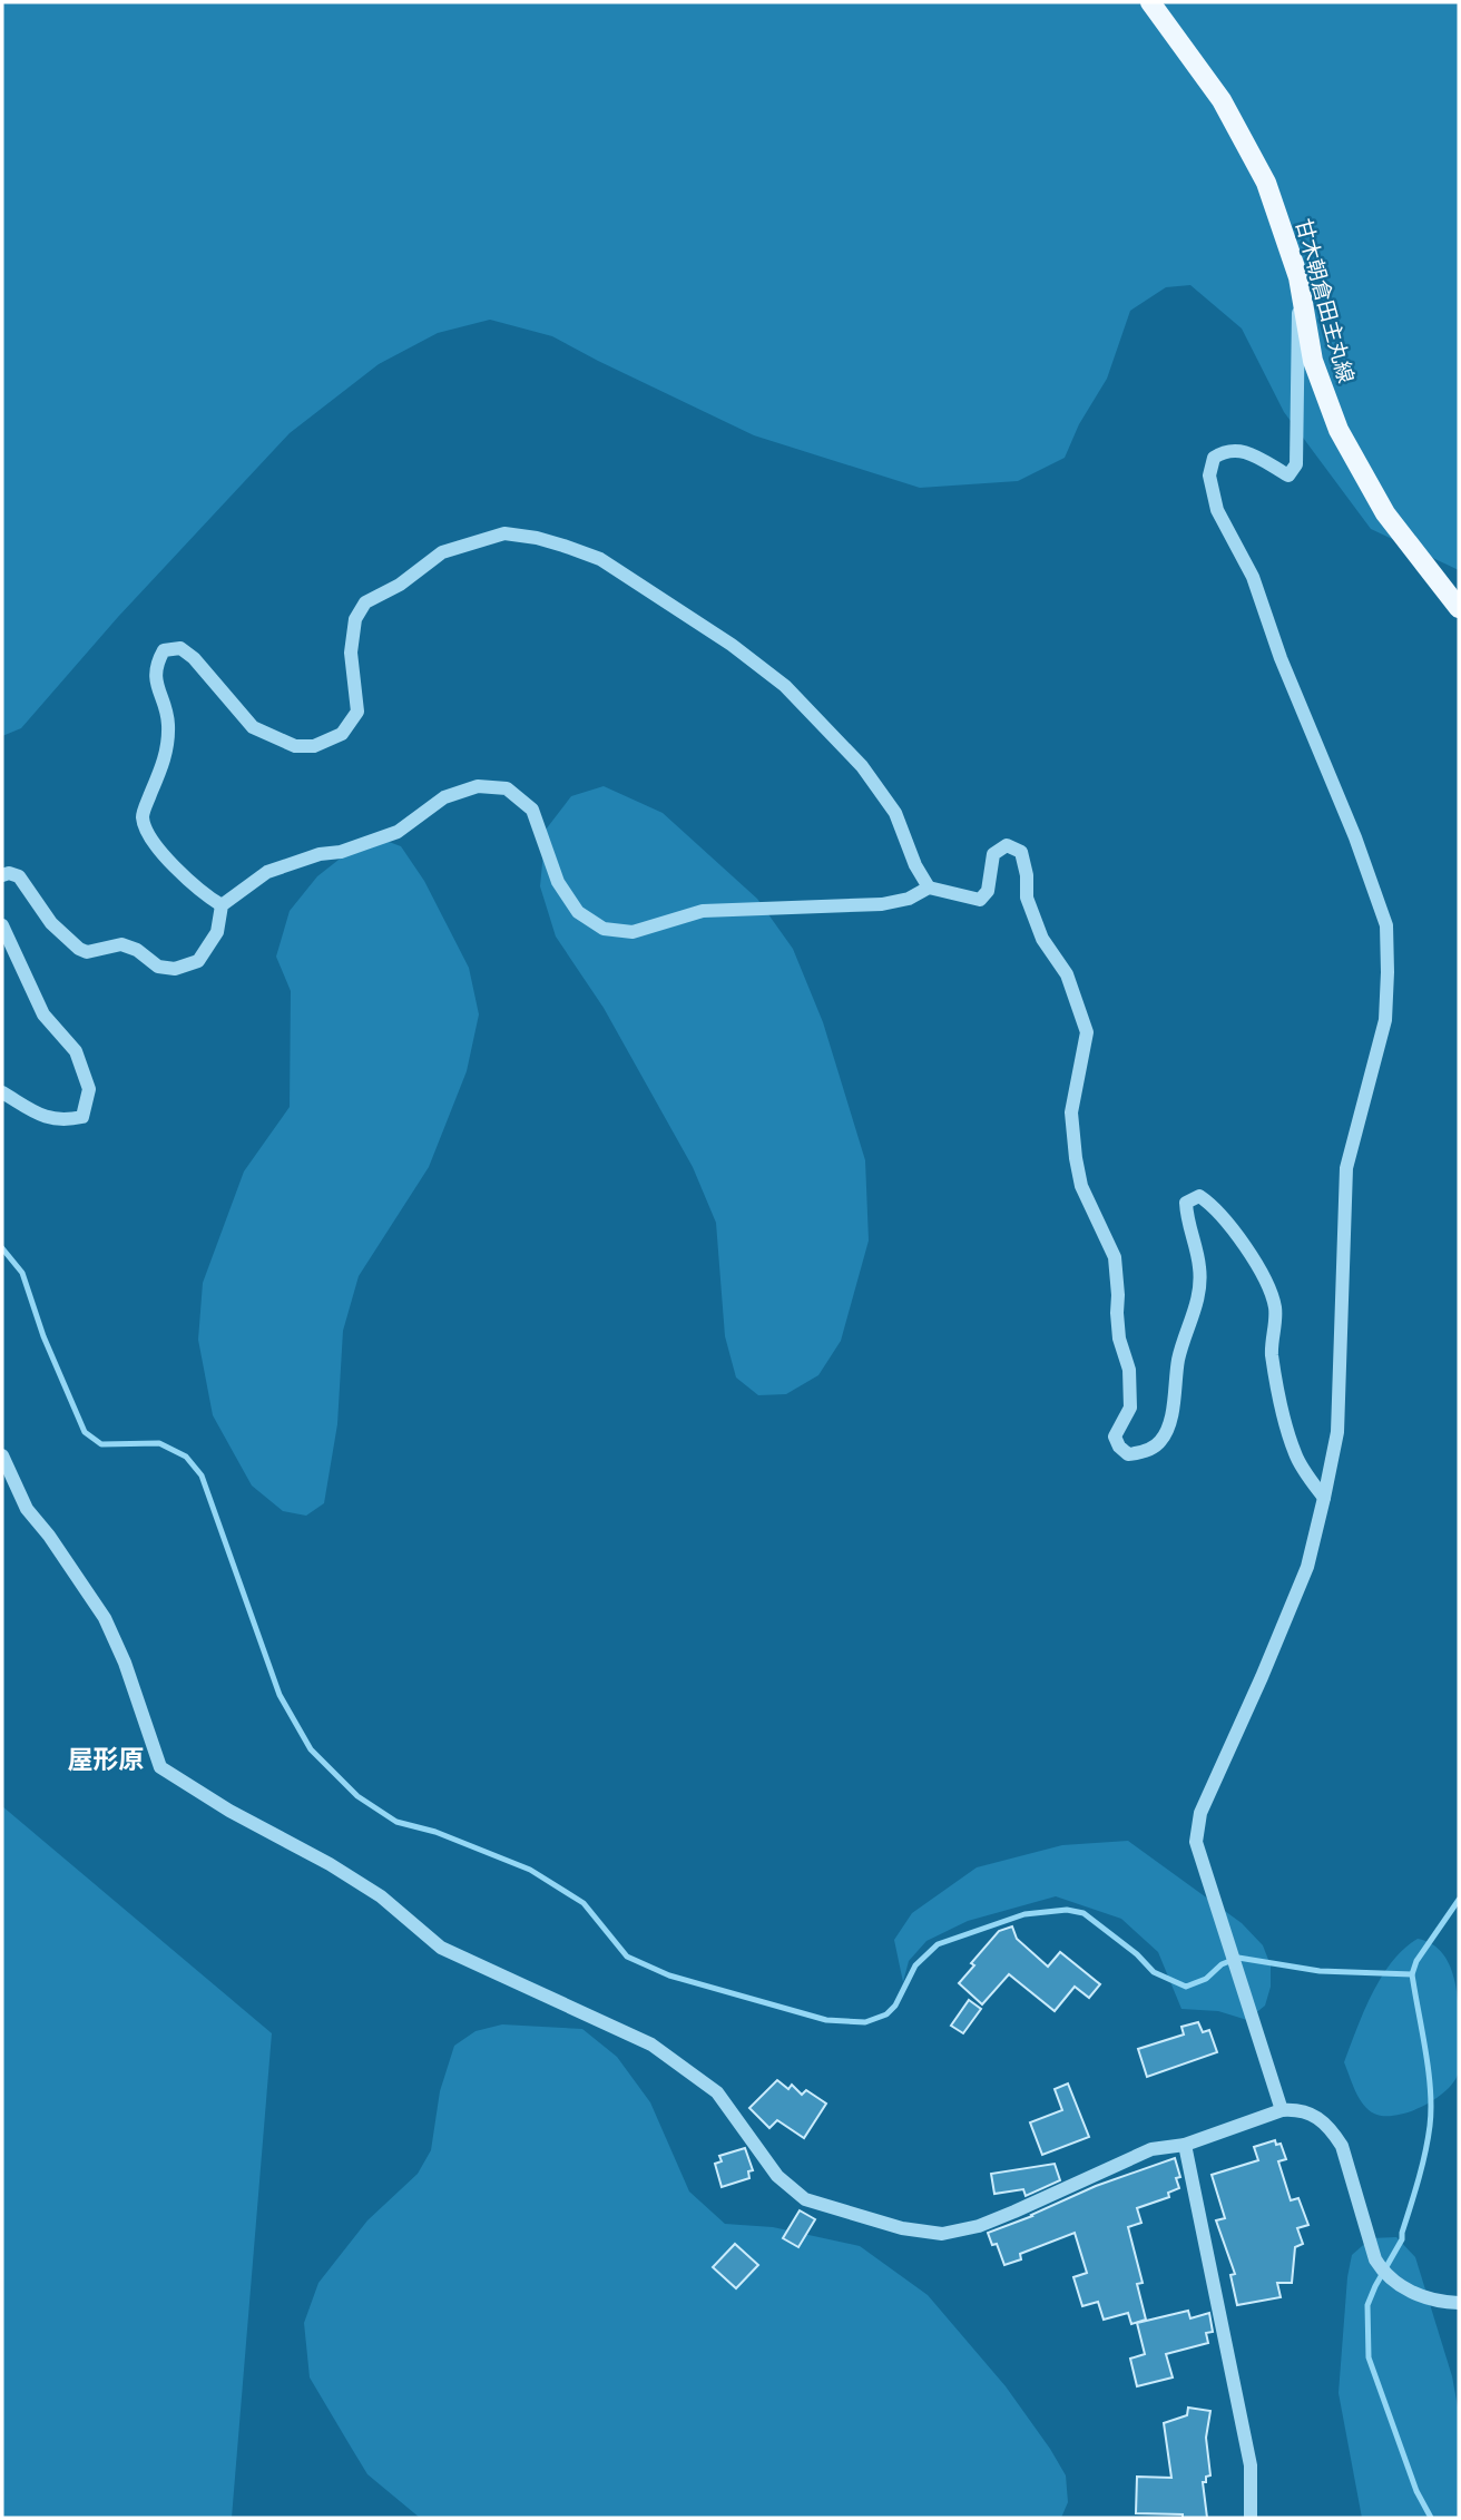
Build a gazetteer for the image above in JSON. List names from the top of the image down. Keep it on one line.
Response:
{"streets":{"main road":["甘木朝倉田主丸線"]},"districts":["屋形原"]}
